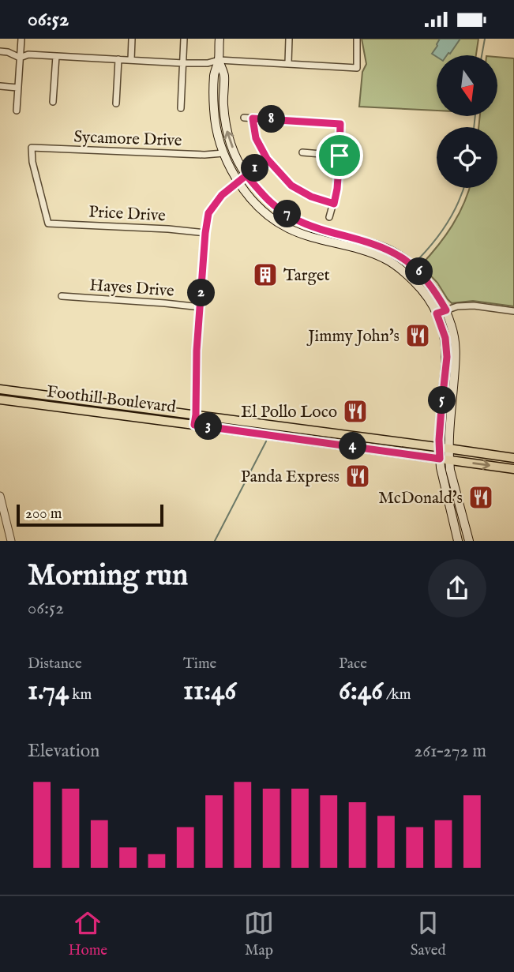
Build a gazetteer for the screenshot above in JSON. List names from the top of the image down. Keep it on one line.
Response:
{"streets":{"main road":["Foothill Boulevard"],"street":["Sycamore Drive","Price Drive","Hayes Drive"]},"crossings":[["Sycamore Drive","Price Drive"]],"places":{"building":["Target"],"restaurant":["Jimmy John's","El Pollo Loco","Panda Express","McDonald's"]},"scale_bar":"200 m","north":"bottom","page":{"status":"06:52","pins":["8","1","7","6","2","5","3","4"],"scale":"200 m","heading":["Morning run","06:52"],"stats":[["Distance","1.74 km"],["Time","11:46"],["Pace","6:46 /km"]],"chart":["Elevation","261–272 m"],"tabs":["Home","Map","Saved"]}}
